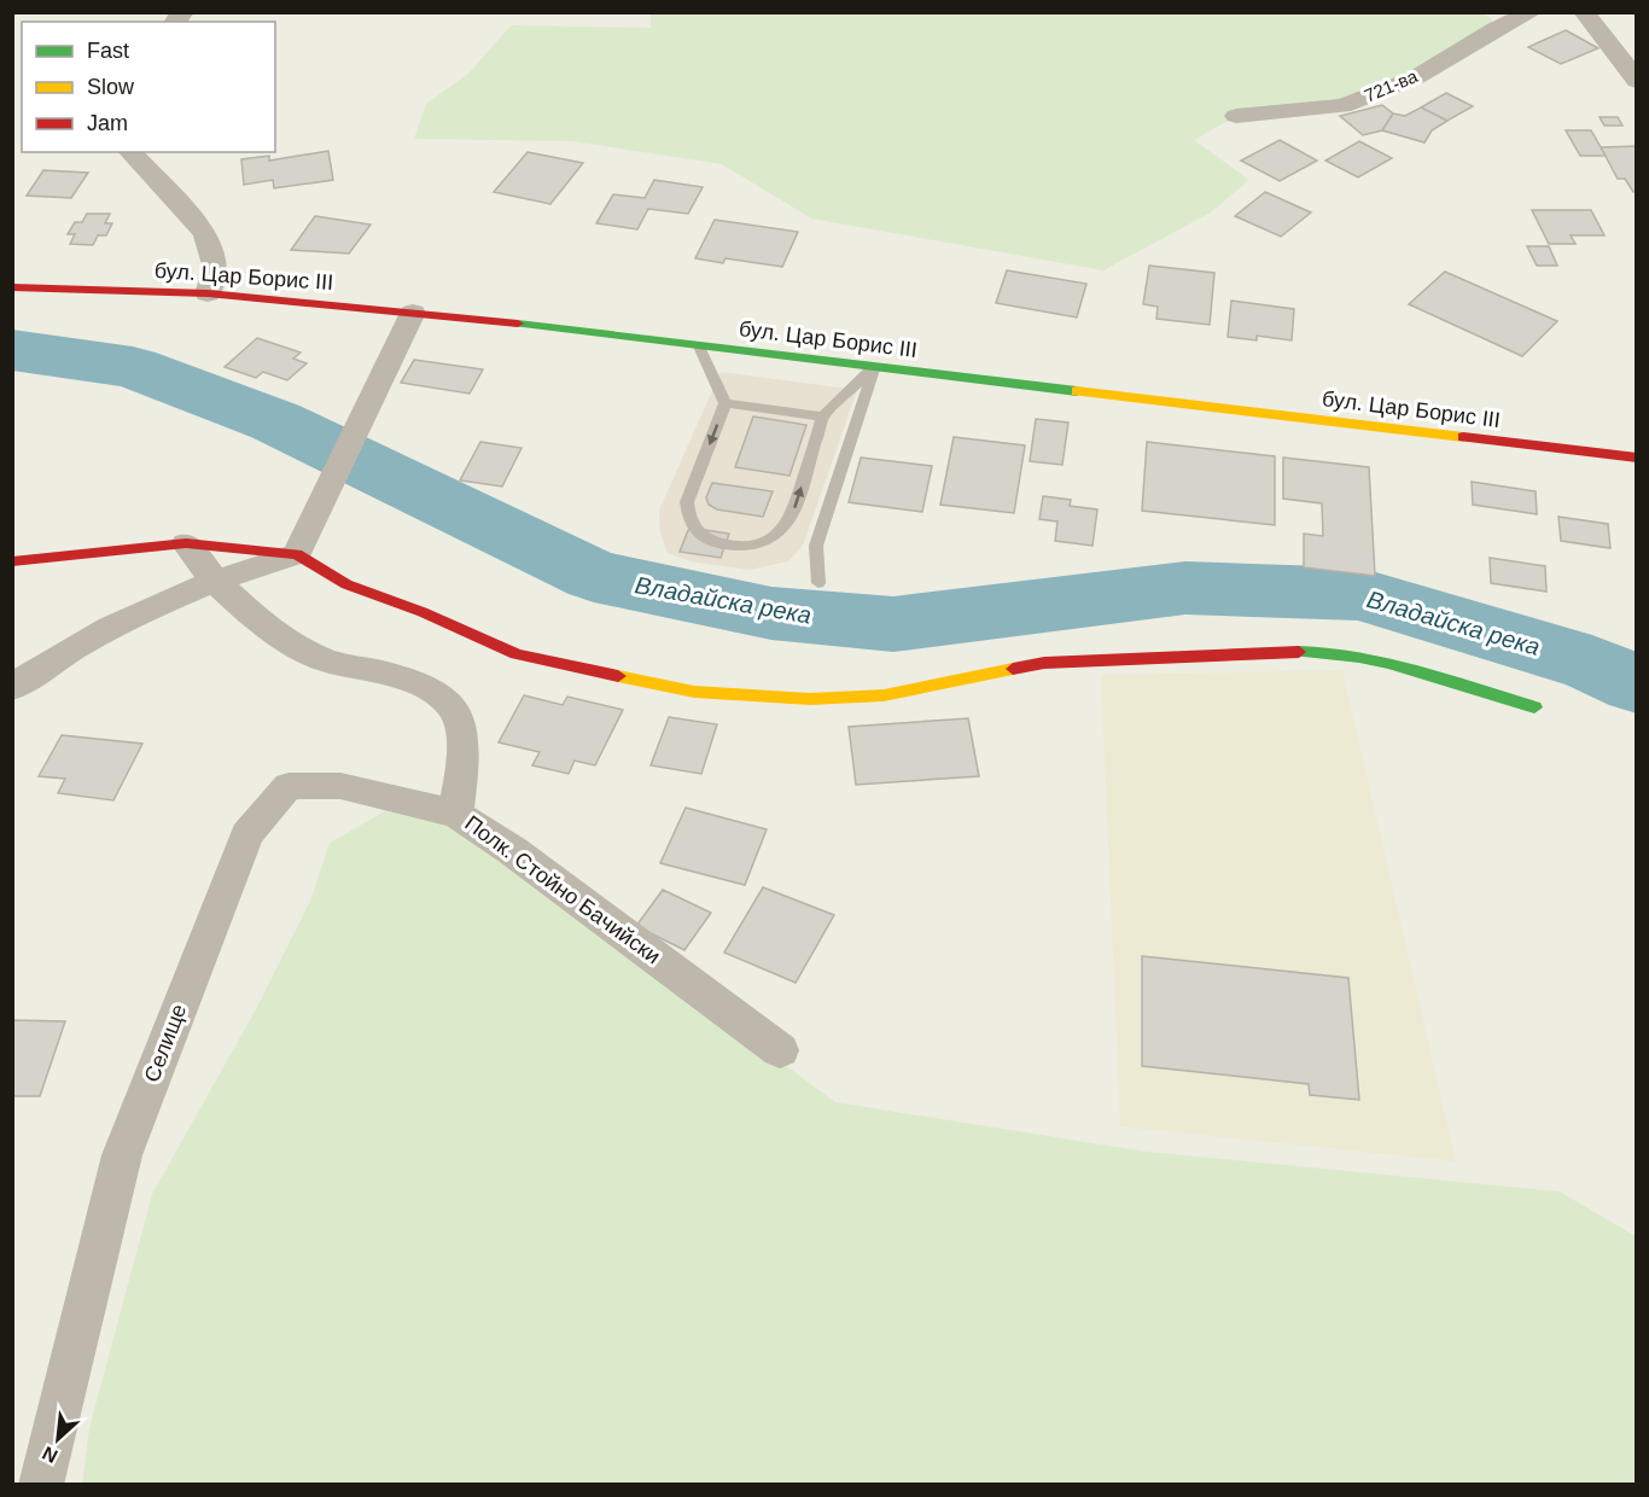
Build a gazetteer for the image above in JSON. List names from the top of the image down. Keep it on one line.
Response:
{"streets":{"main road":["бул. Цар Борис III"],"street":["721-ва","Полк. Стойно Бачийски","Селище"]},"crossings":[["Полк. Стойно Бачийски","Селище"]],"water":["Владайска река"],"legend":["Fast","Slow","Jam"],"north":"bottom left"}
